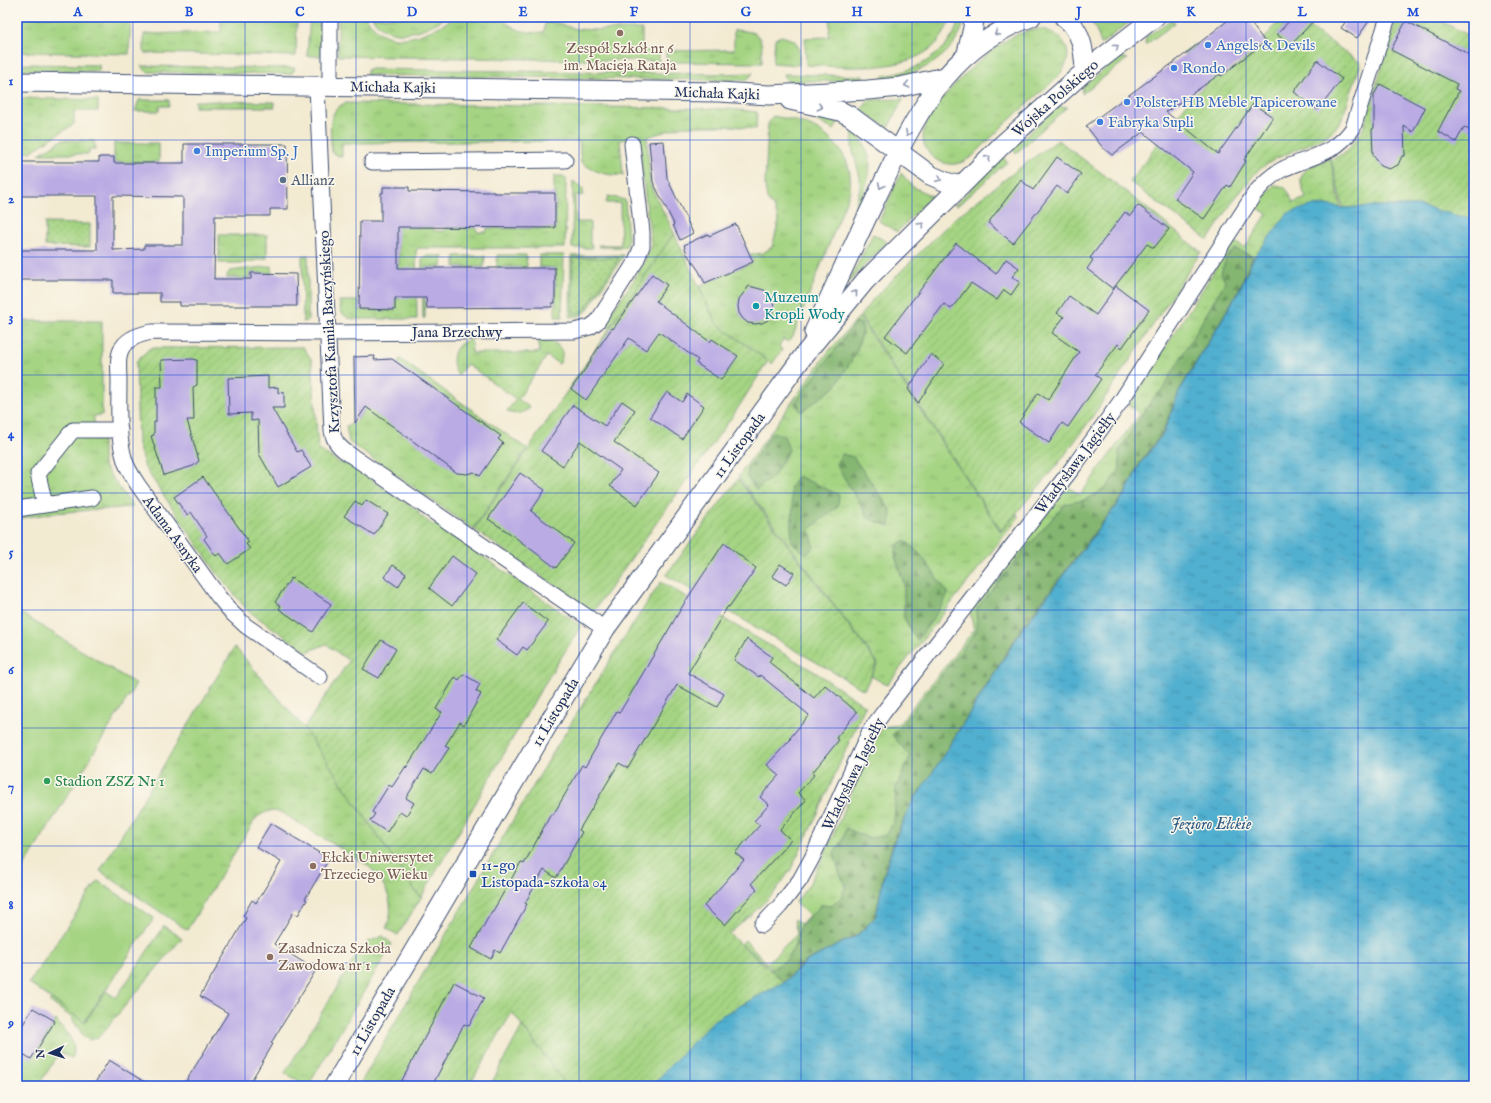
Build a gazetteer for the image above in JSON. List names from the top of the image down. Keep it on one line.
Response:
{"streets":{"street":["Michała Kajki","Wojska Polskiego","Krzysztofa Kamila Baczyńskiego","Jana Brzechwy","11 Listopada","Władysława Jagiełły","Adama Asnyka"]},"crossings":[["Michała Kajki","Wojska Polskiego"],["Michała Kajki","Krzysztofa Kamila Baczyńskiego"],["Michała Kajki","11 Listopada"],["Wojska Polskiego","11 Listopada"],["Krzysztofa Kamila Baczyńskiego","Jana Brzechwy"],["Krzysztofa Kamila Baczyńskiego","11 Listopada"],["Jana Brzechwy","Adama Asnyka"]],"water":["Jezioro Ełckie"],"places":{"other":["Zespół Szkół nr 6 im. Macieja Rataja","Angels & Devils","Rondo","Polster HB Meble Tapicerowane","Fabryka Supli","Imperium Sp. J","Allianz","Muzeum Kropli Wody","Stadion ZSZ Nr 1","Ełcki Uniwersytet Trzeciego Wieku","Zasadnicza Szkoła Zawodowa nr 1"],"transit":["11-go Listopada-szkoła 04"]},"north":"left","grid":{"columns":["A","B","C","D","E","F","G","H","I","J","K","L","M"],"rows":["1","2","3","4","5","6","7","8","9"]}}
